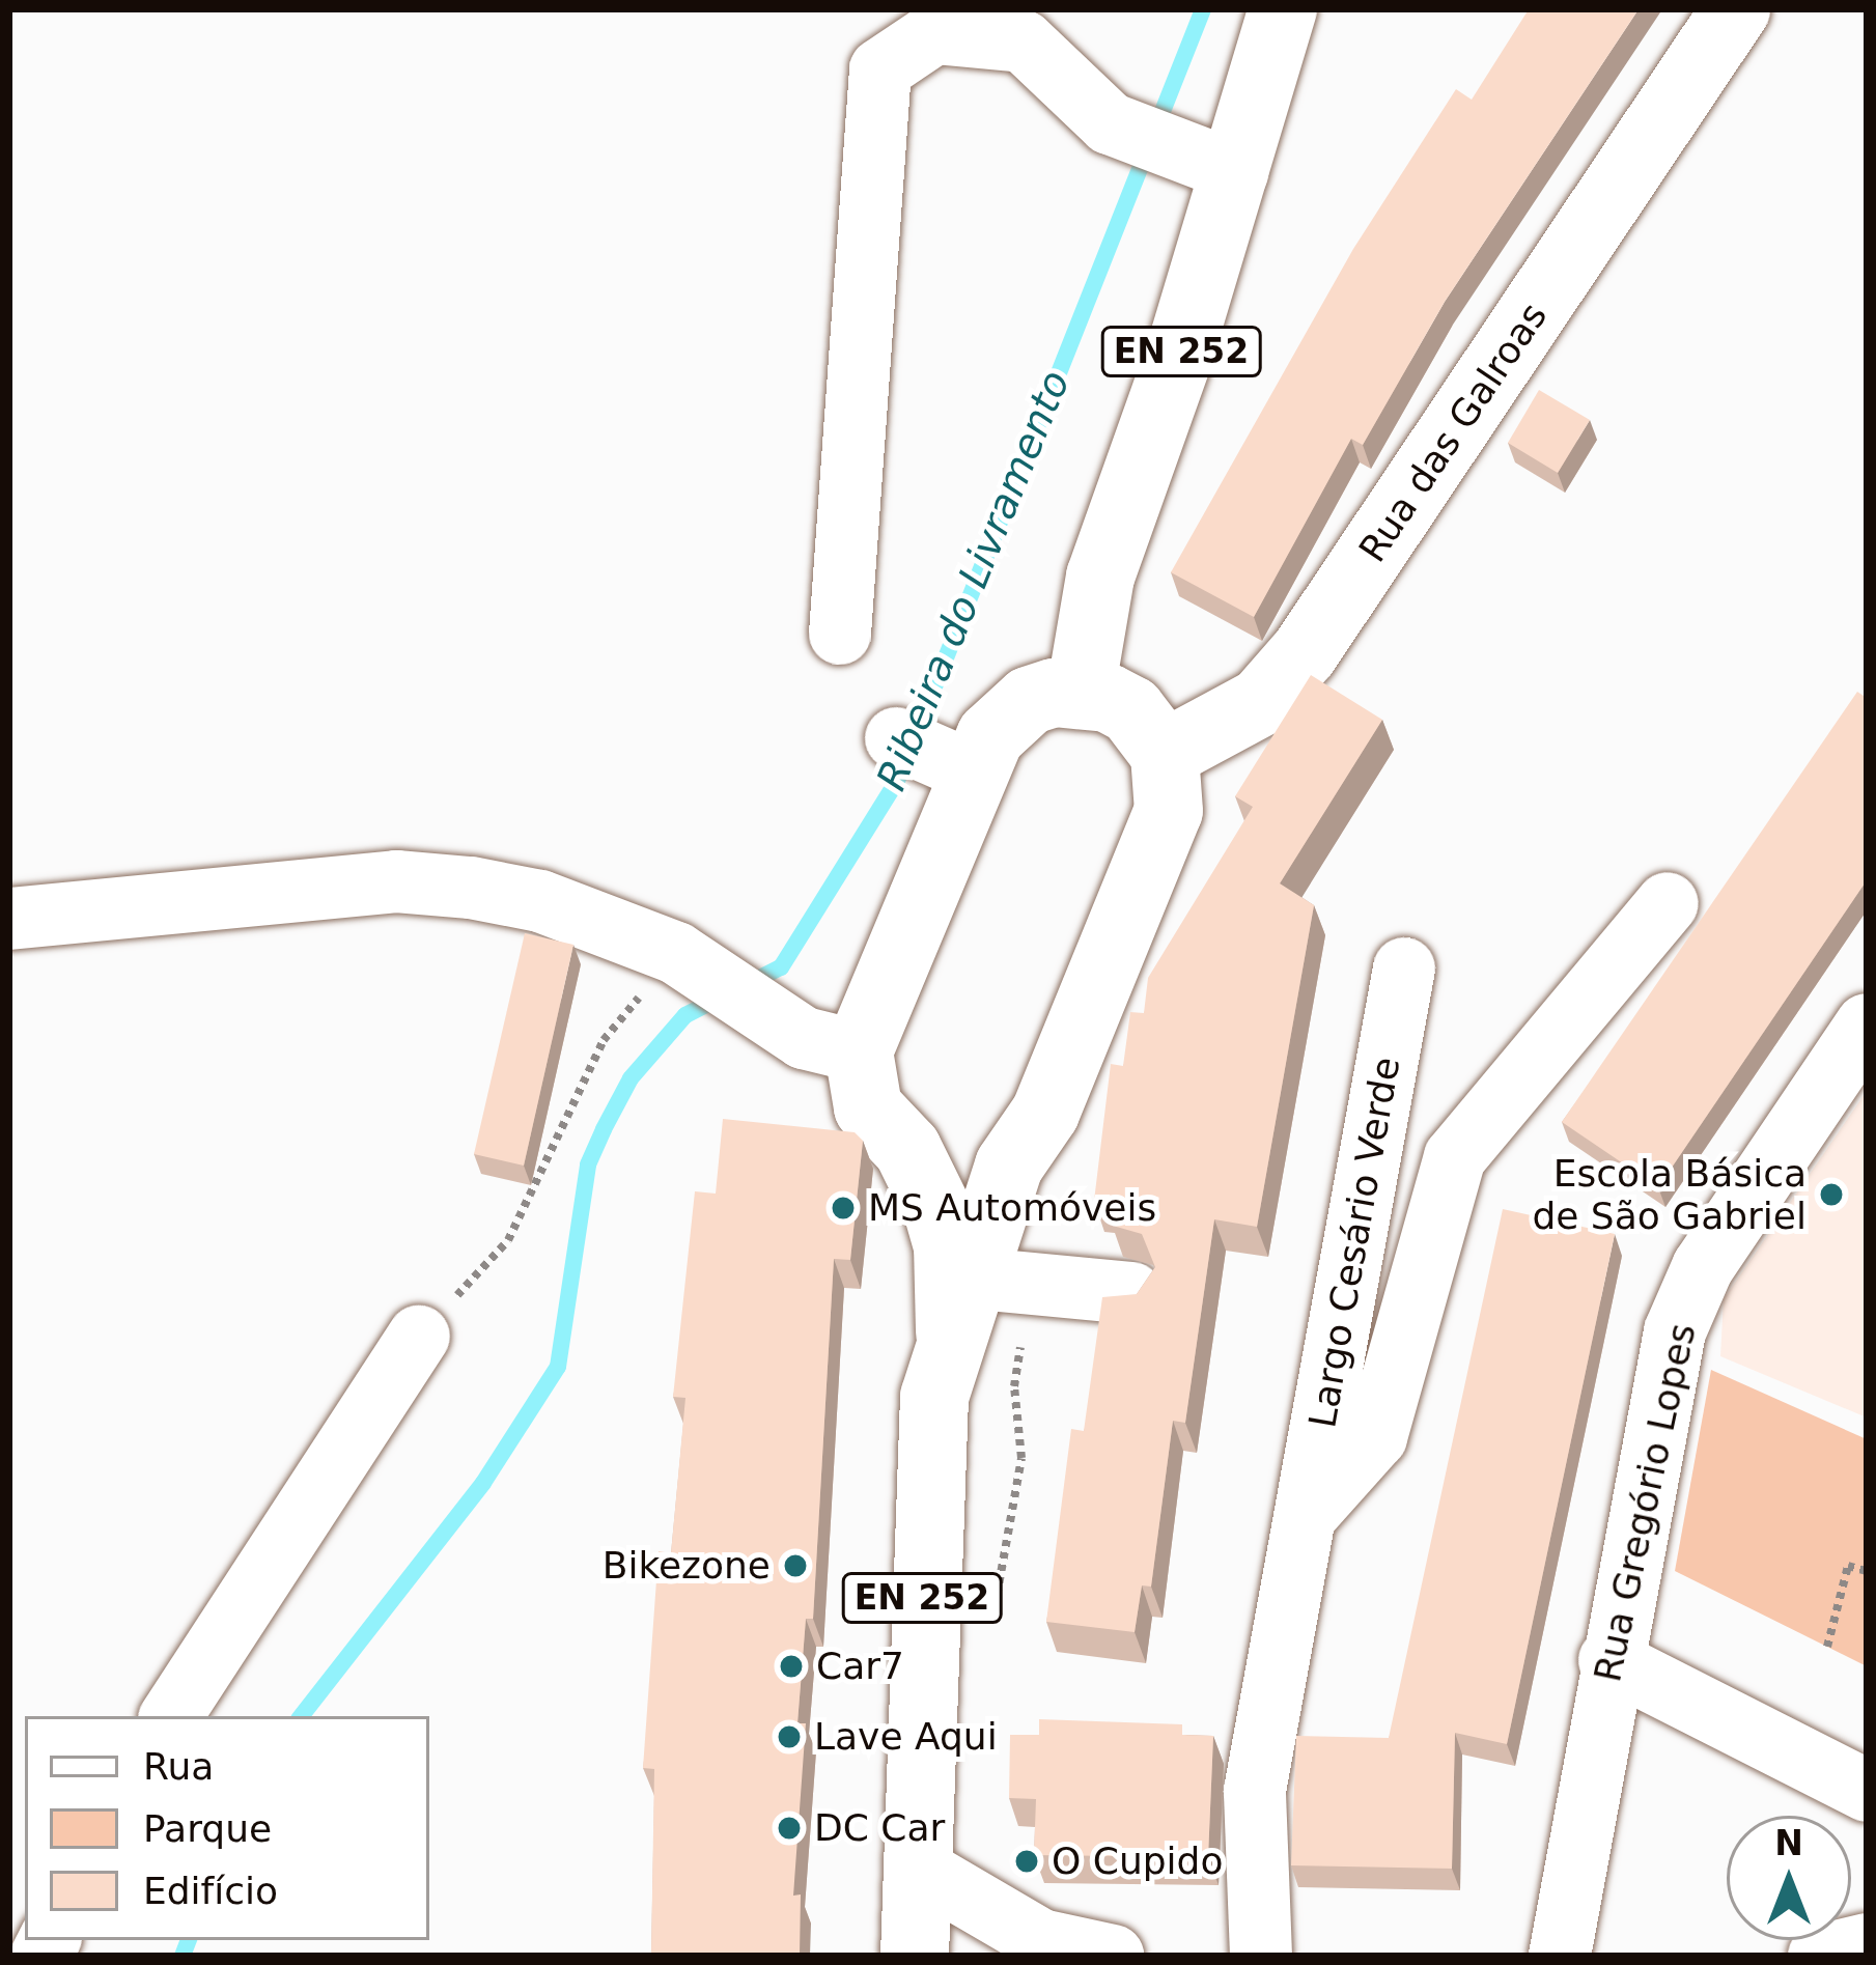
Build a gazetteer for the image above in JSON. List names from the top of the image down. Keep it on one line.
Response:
{"streets":{"main road":["EN 252","Rua das Galroas"],"street":["Largo Cesário Verde","Rua Gregório Lopes"]},"crossings":[["EN 252","Rua das Galroas"]],"water":["Ribeira do Livramento"],"places":["Escola Básica de São Gabriel","MS Automóveis","Bikezone","Car7","Lave Aqui","DC Car","O Cupido"],"legend":["Rua","Parque","Edifício"],"north":"top"}
